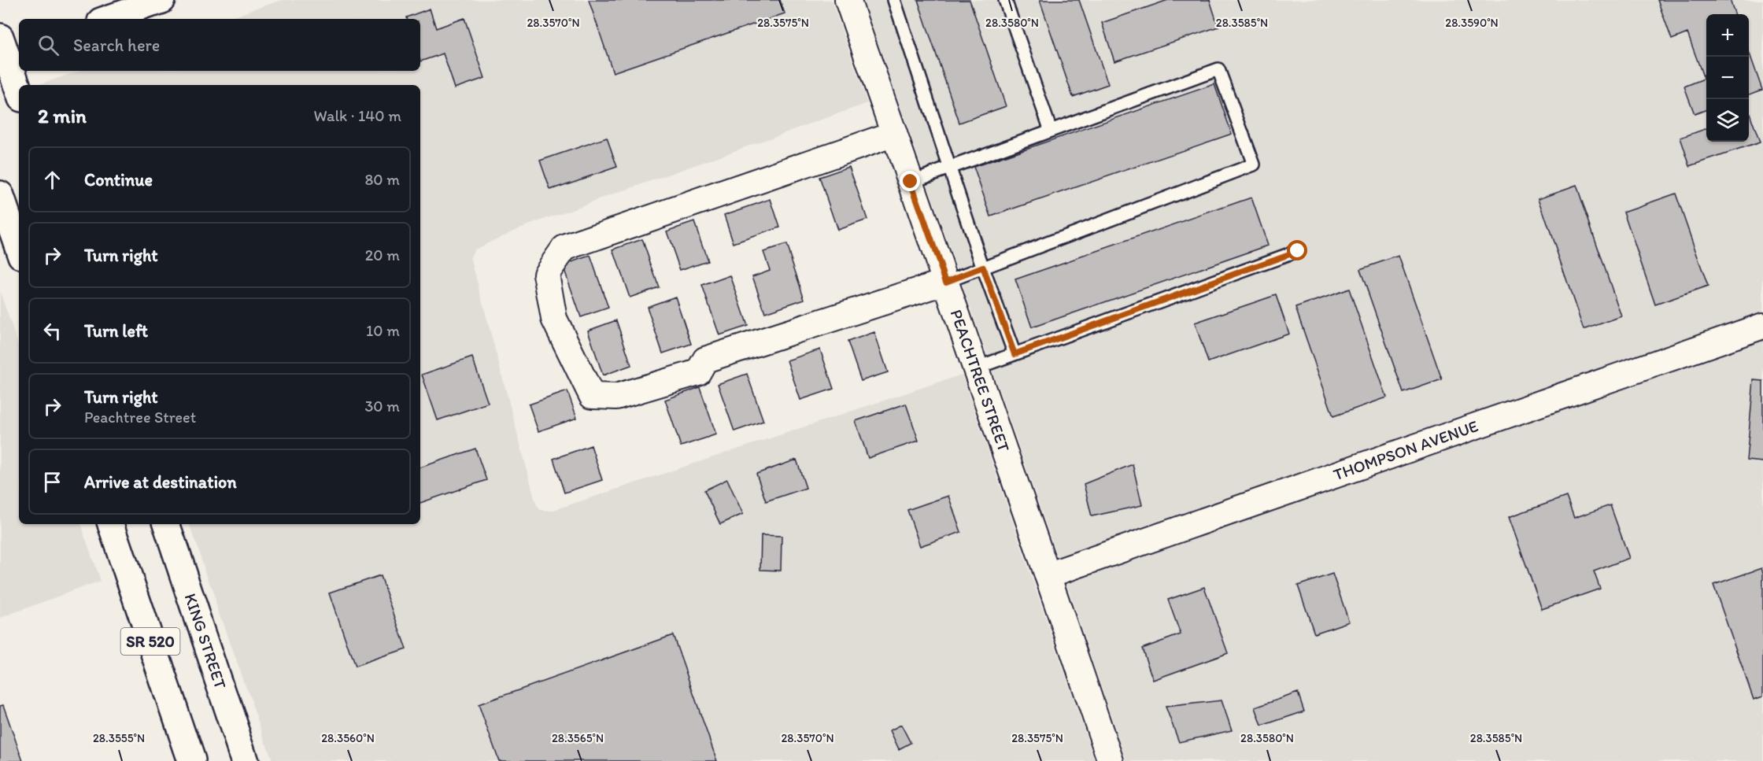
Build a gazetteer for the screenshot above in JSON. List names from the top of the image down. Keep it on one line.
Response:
{"streets":{"main road":["SR 520","KING STREET"],"street":["PEACHTREE STREET","THOMPSON AVENUE"]},"crossings":[["PEACHTREE STREET","THOMPSON AVENUE"]],"page":{"map_buttons":["+","−"],"search":"Search here","heading":["2 min","Walk · 140 m"],"list":[["Continue","80 m"],["Turn right","20 m"],["Turn left","10 m"],["Turn right","Peachtree Street","30 m"],"Arrive at destination"]},"coordinates":["28.3570°N","28.3575°N","28.3580°N","28.3585°N","28.3590°N","28.3555°N","28.3560°N","28.3565°N"]}
